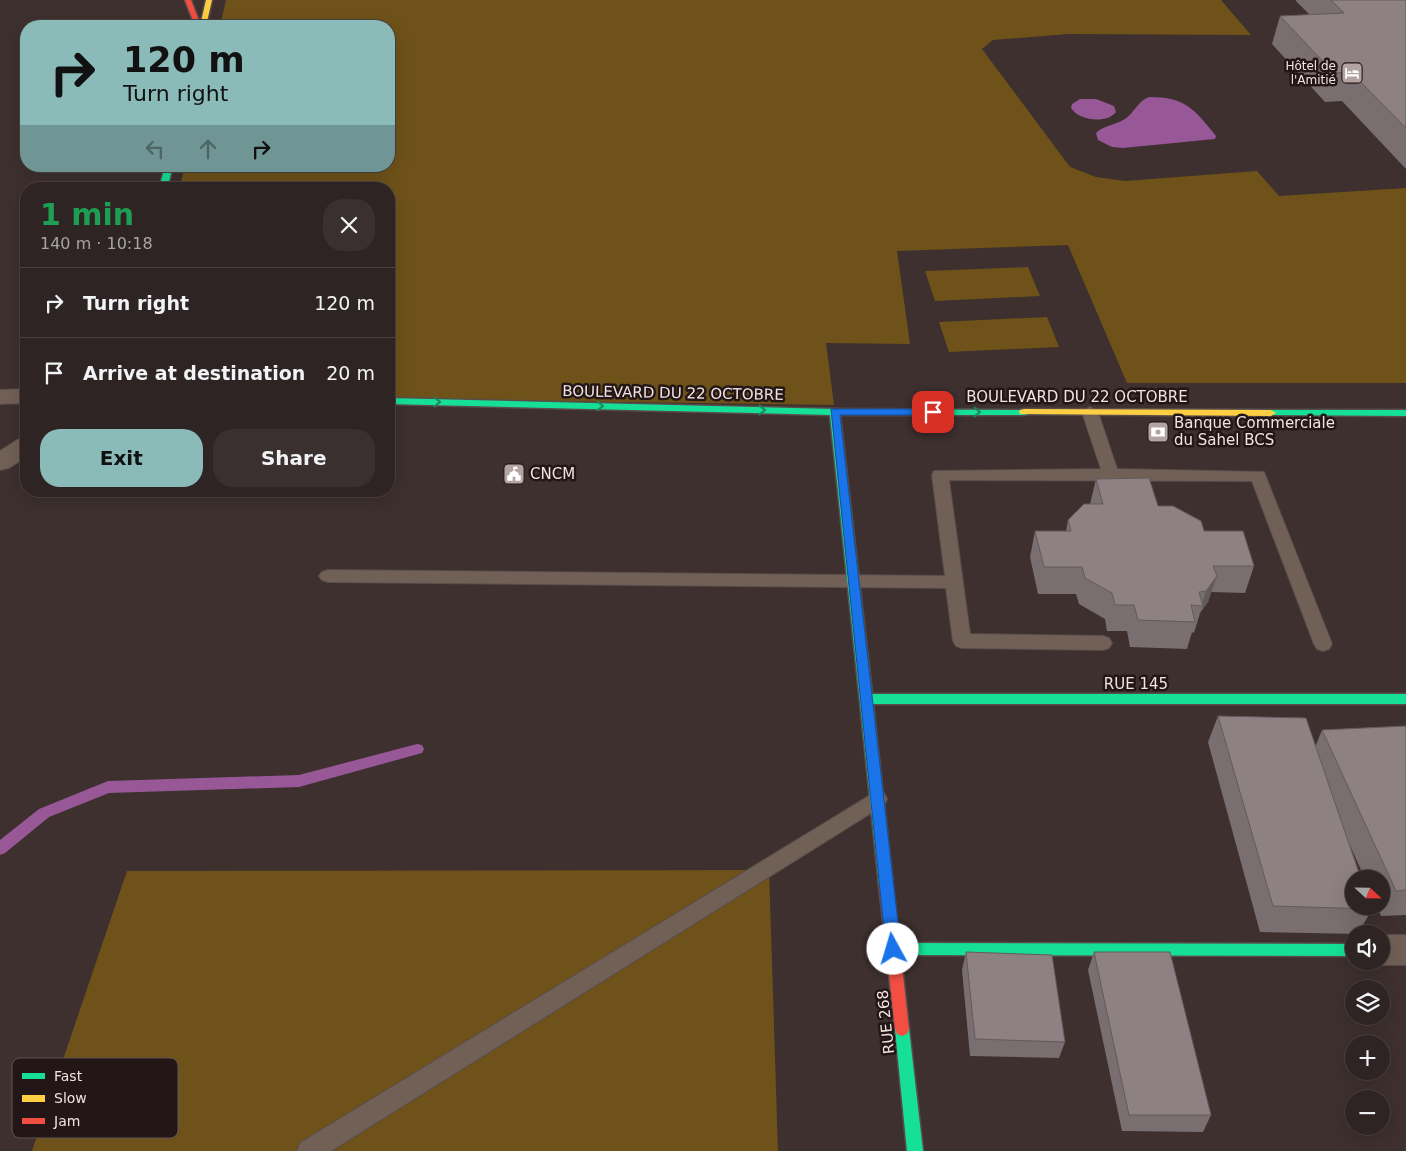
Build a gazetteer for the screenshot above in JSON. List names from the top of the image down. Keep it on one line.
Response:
{"streets":{"street":["BOULEVARD DU 22 OCTOBRE","RUE 145","RUE 268"]},"crossings":[["BOULEVARD DU 22 OCTOBRE","RUE 268"],["RUE 145","RUE 268"]],"one_way":["BOULEVARD DU 22 OCTOBRE"],"places":{"hotel":["Hôtel de l'Amitié"],"bank":["Banque Commerciale du Sahel BCS"],"public building":["CNCM"]},"legend":["Fast","Slow","Jam"],"north":"right","page":{"turn":["120 m","Turn right"],"heading":["1 min","140 m · 10:18"],"list":[{"name":"Turn right","value":"120 m"},{"name":"Arrive at destination","value":"20 m"}],"buttons":["Exit","Share"],"map_buttons":["+","−"]}}
